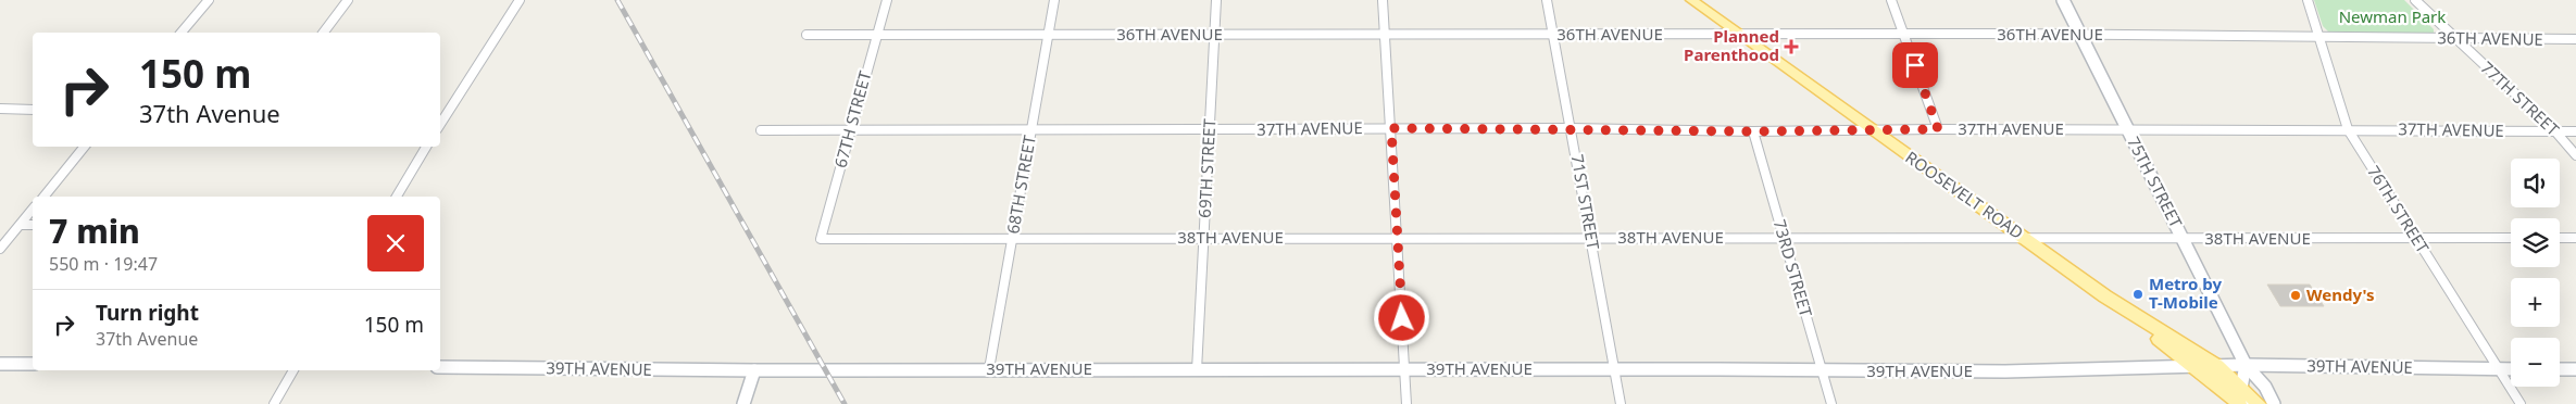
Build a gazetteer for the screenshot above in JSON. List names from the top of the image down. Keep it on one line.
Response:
{"streets":{"main road":["75TH STREET","ROOSEVELT ROAD","39TH AVENUE"],"street":["36TH AVENUE","77TH STREET","67TH STREET","37TH AVENUE","69TH STREET","68TH STREET","71ST STREET","76TH STREET","38TH AVENUE","73RD STREET"]},"crossings":[["36TH AVENUE","77TH STREET"],["36TH AVENUE","67TH STREET"],["36TH AVENUE","69TH STREET"],["36TH AVENUE","75TH STREET"],["36TH AVENUE","68TH STREET"],["36TH AVENUE","ROOSEVELT ROAD"],["36TH AVENUE","71ST STREET"],["36TH AVENUE","76TH STREET"],["77TH STREET","37TH AVENUE"],["67TH STREET","37TH AVENUE"],["67TH STREET","38TH AVENUE"],["37TH AVENUE","69TH STREET"],["37TH AVENUE","75TH STREET"],["37TH AVENUE","68TH STREET"],["37TH AVENUE","ROOSEVELT ROAD"],["37TH AVENUE","71ST STREET"],["37TH AVENUE","76TH STREET"],["37TH AVENUE","73RD STREET"],["69TH STREET","38TH AVENUE"],["69TH STREET","39TH AVENUE"],["75TH STREET","38TH AVENUE"],["75TH STREET","39TH AVENUE"],["68TH STREET","38TH AVENUE"],["68TH STREET","39TH AVENUE"],["ROOSEVELT ROAD","38TH AVENUE"],["71ST STREET","38TH AVENUE"],["71ST STREET","39TH AVENUE"],["76TH STREET","38TH AVENUE"],["76TH STREET","39TH AVENUE"],["38TH AVENUE","73RD STREET"],["73RD STREET","39TH AVENUE"]],"parks":["Newman Park"],"places":{"health":["Planned Parenthood"],"other":["Metro by T-Mobile","Wendy's"]},"page":{"turn":["150 m","37th Avenue"],"map_buttons":["+","−"],"heading":["7 min","550 m · 19:47"],"list":[{"name":"Turn right","note":"37th Avenue","value":"150 m"}]}}
